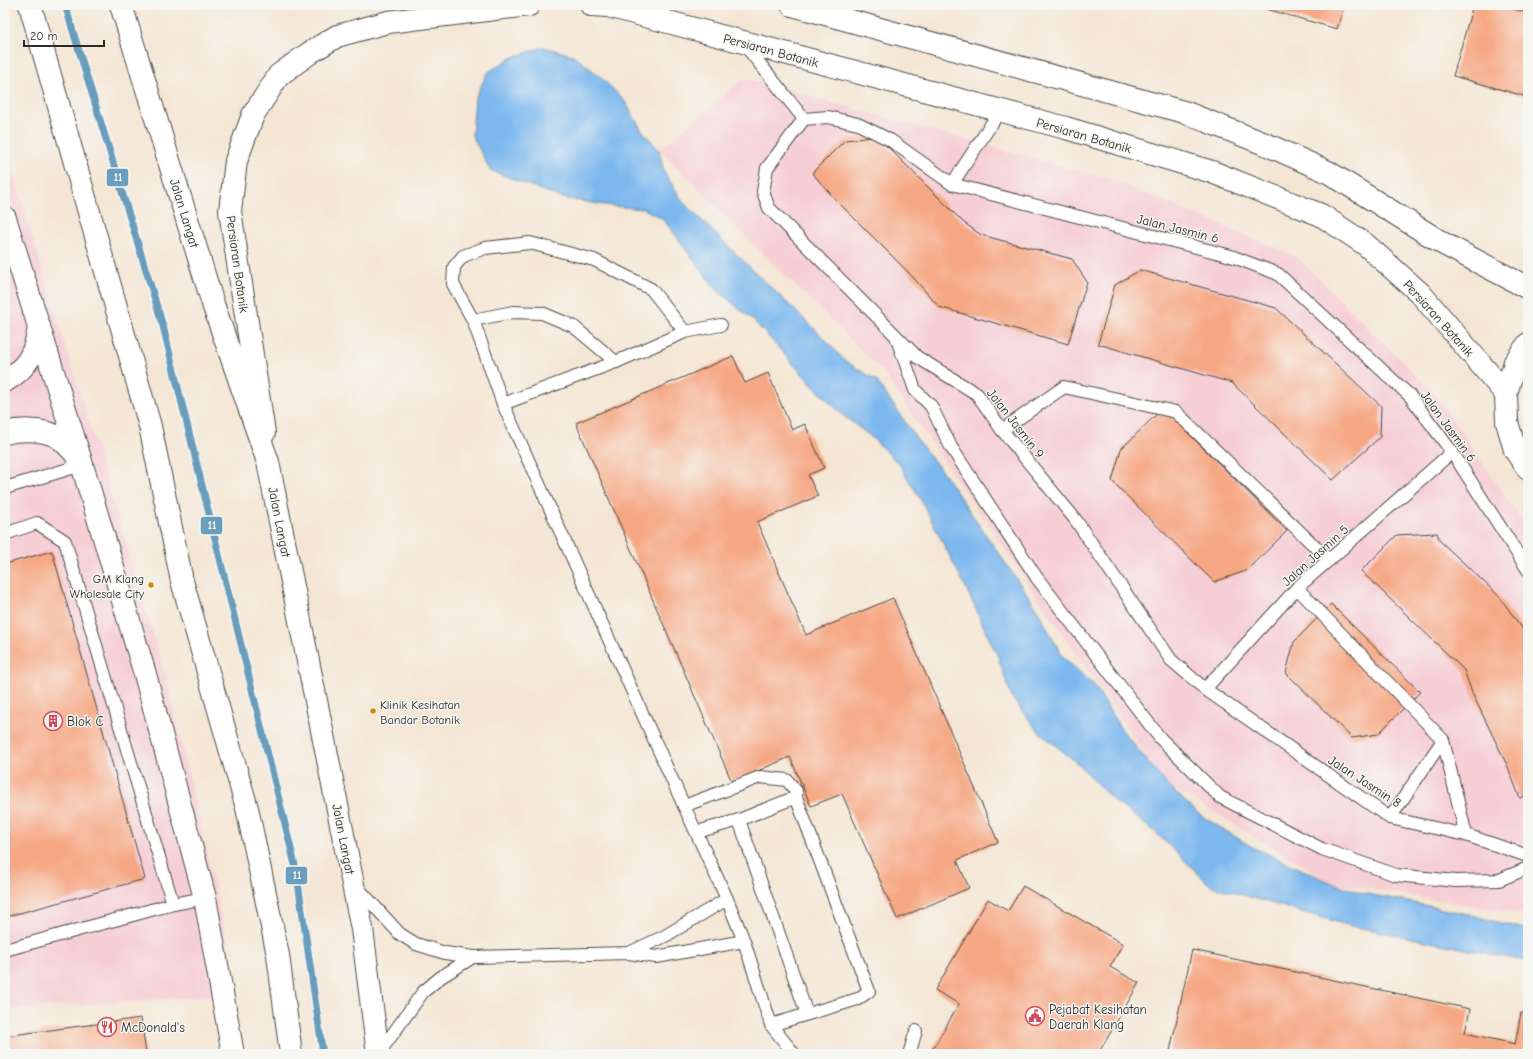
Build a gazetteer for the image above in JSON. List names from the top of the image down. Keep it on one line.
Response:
{"streets":{"main road":["Persiaran Botanik","Jalan Langat"],"lane":["Jalan Jasmin 6","Jalan Jasmin 9","Jalan Jasmin 5","Jalan Jasmin 8"]},"crossings":[["Persiaran Botanik","Jalan Langat"],["Jalan Jasmin 6","Jalan Jasmin 9"],["Jalan Jasmin 6","Jalan Jasmin 5"],["Jalan Jasmin 9","Jalan Jasmin 5"],["Jalan Jasmin 9","Jalan Jasmin 8"],["Jalan Jasmin 5","Jalan Jasmin 8"]],"places":{"other":["GM Klang Wholesale City","Klinik Kesihatan Bandar Botanik"],"building":["Blok C"],"public building":["Pejabat Kesihatan Daerah Klang"],"restaurant":["McDonald's"]},"lines":["transit line 11"],"scale_bar":"20 m"}
